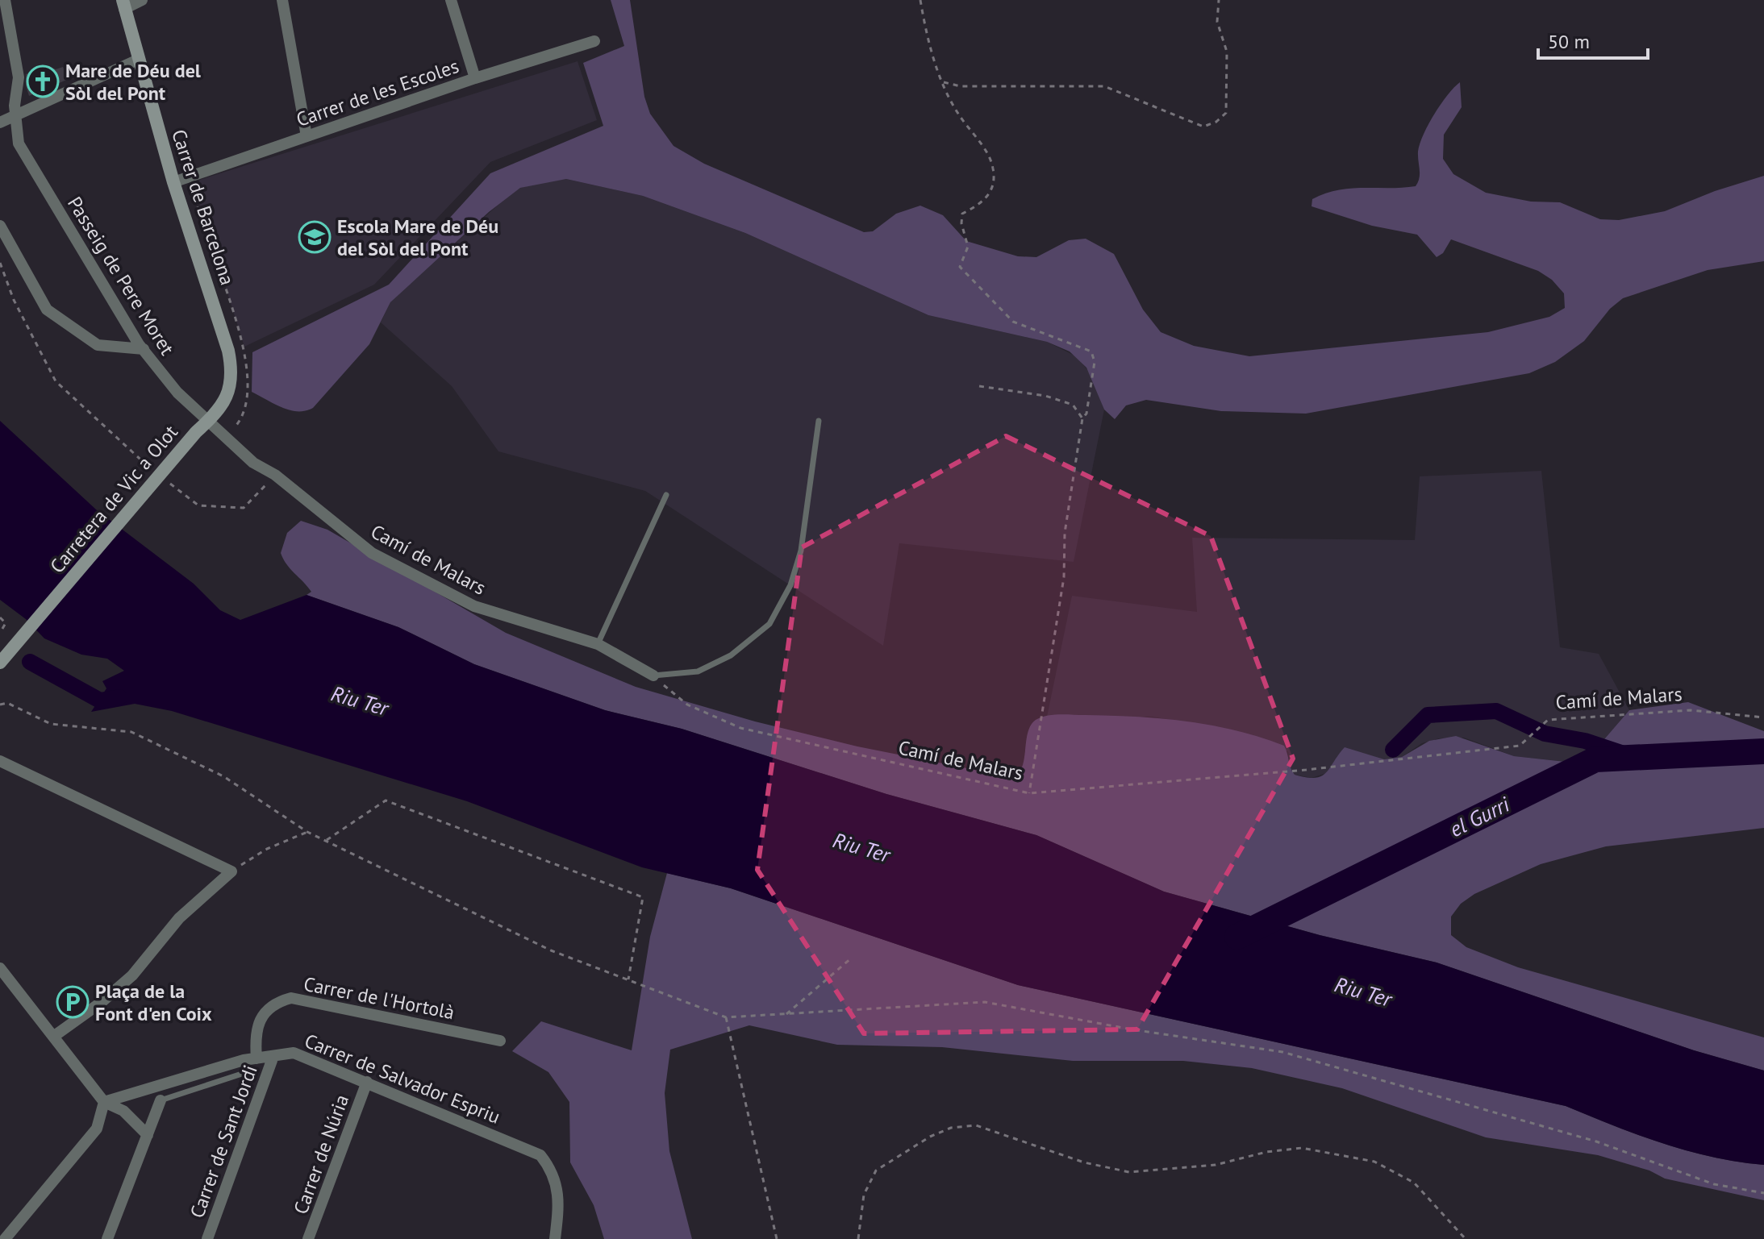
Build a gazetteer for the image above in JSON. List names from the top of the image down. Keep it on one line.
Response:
{"streets":{"street":["Carrer de les Escoles","Carrer de Barcelona","Passeig de Pere Moret","Carretera de Vic a Olot","Camí de Malars","Carrer de l'Hortolà","Carrer de Salvador Espriu","Carrer de Sant Jordi","Carrer de Núria"]},"crossings":[["Carrer de les Escoles","Carrer de Barcelona"],["Carrer de Barcelona","Carretera de Vic a Olot"],["Passeig de Pere Moret","Camí de Malars"],["Carrer de l'Hortolà","Carrer de Salvador Espriu"],["Carrer de Salvador Espriu","Carrer de Sant Jordi"],["Carrer de Salvador Espriu","Carrer de Núria"]],"water":["Riu Ter","el Gurri"],"places":{"church":["Mare de Déu del Sòl del Pont"],"school or university":["Escola Mare de Déu del Sòl del Pont"],"parking":["Plaça de la Font d'en Coix"]},"scale_bar":"50 m"}
